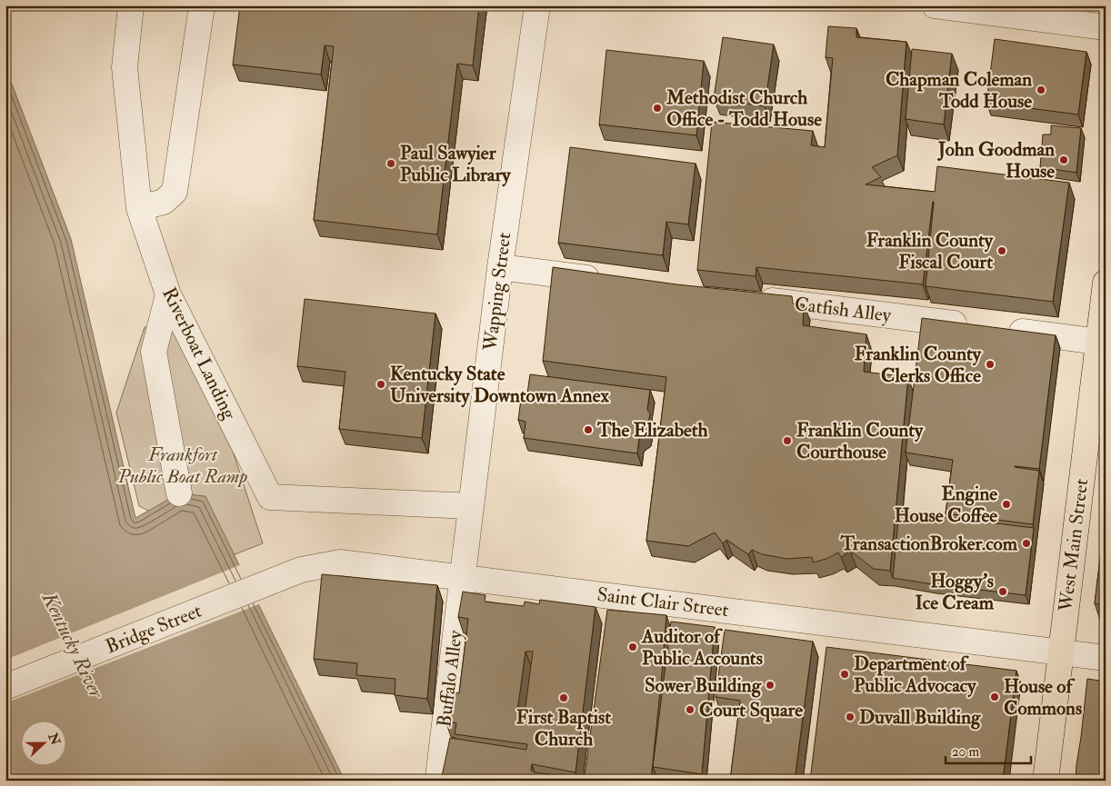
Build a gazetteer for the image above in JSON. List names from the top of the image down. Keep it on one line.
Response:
{"streets":{"main road":["West Main Street"],"street":["Wapping Street","Catfish Alley","Riverboat Landing","Saint Clair Street","Bridge Street","Buffalo Alley"]},"crossings":[["Wapping Street","Riverboat Landing"],["Wapping Street","Saint Clair Street"],["Wapping Street","Buffalo Alley"],["West Main Street","Saint Clair Street"],["Saint Clair Street","Bridge Street"],["Saint Clair Street","Buffalo Alley"]],"water":["Kentucky River"],"parks":["Frankfort Public Boat Ramp"],"places":["Chapman Coleman Todd House","Methodist Church Office - Todd House","John Goodman House","Paul Sawyier Public Library","Franklin County Fiscal Court","Franklin County Clerks Office","Kentucky State University Downtown Annex","The Elizabeth","Franklin County Courthouse","Engine House Coffee","TransactionBroker.com","Hoggy's Ice Cream","Auditor of Public Accounts","Department of Public Advocacy","Sower Building","House of Commons","First Baptist Church","Court Square","Duvall Building"],"scale_bar":"20 m","north":"right"}
